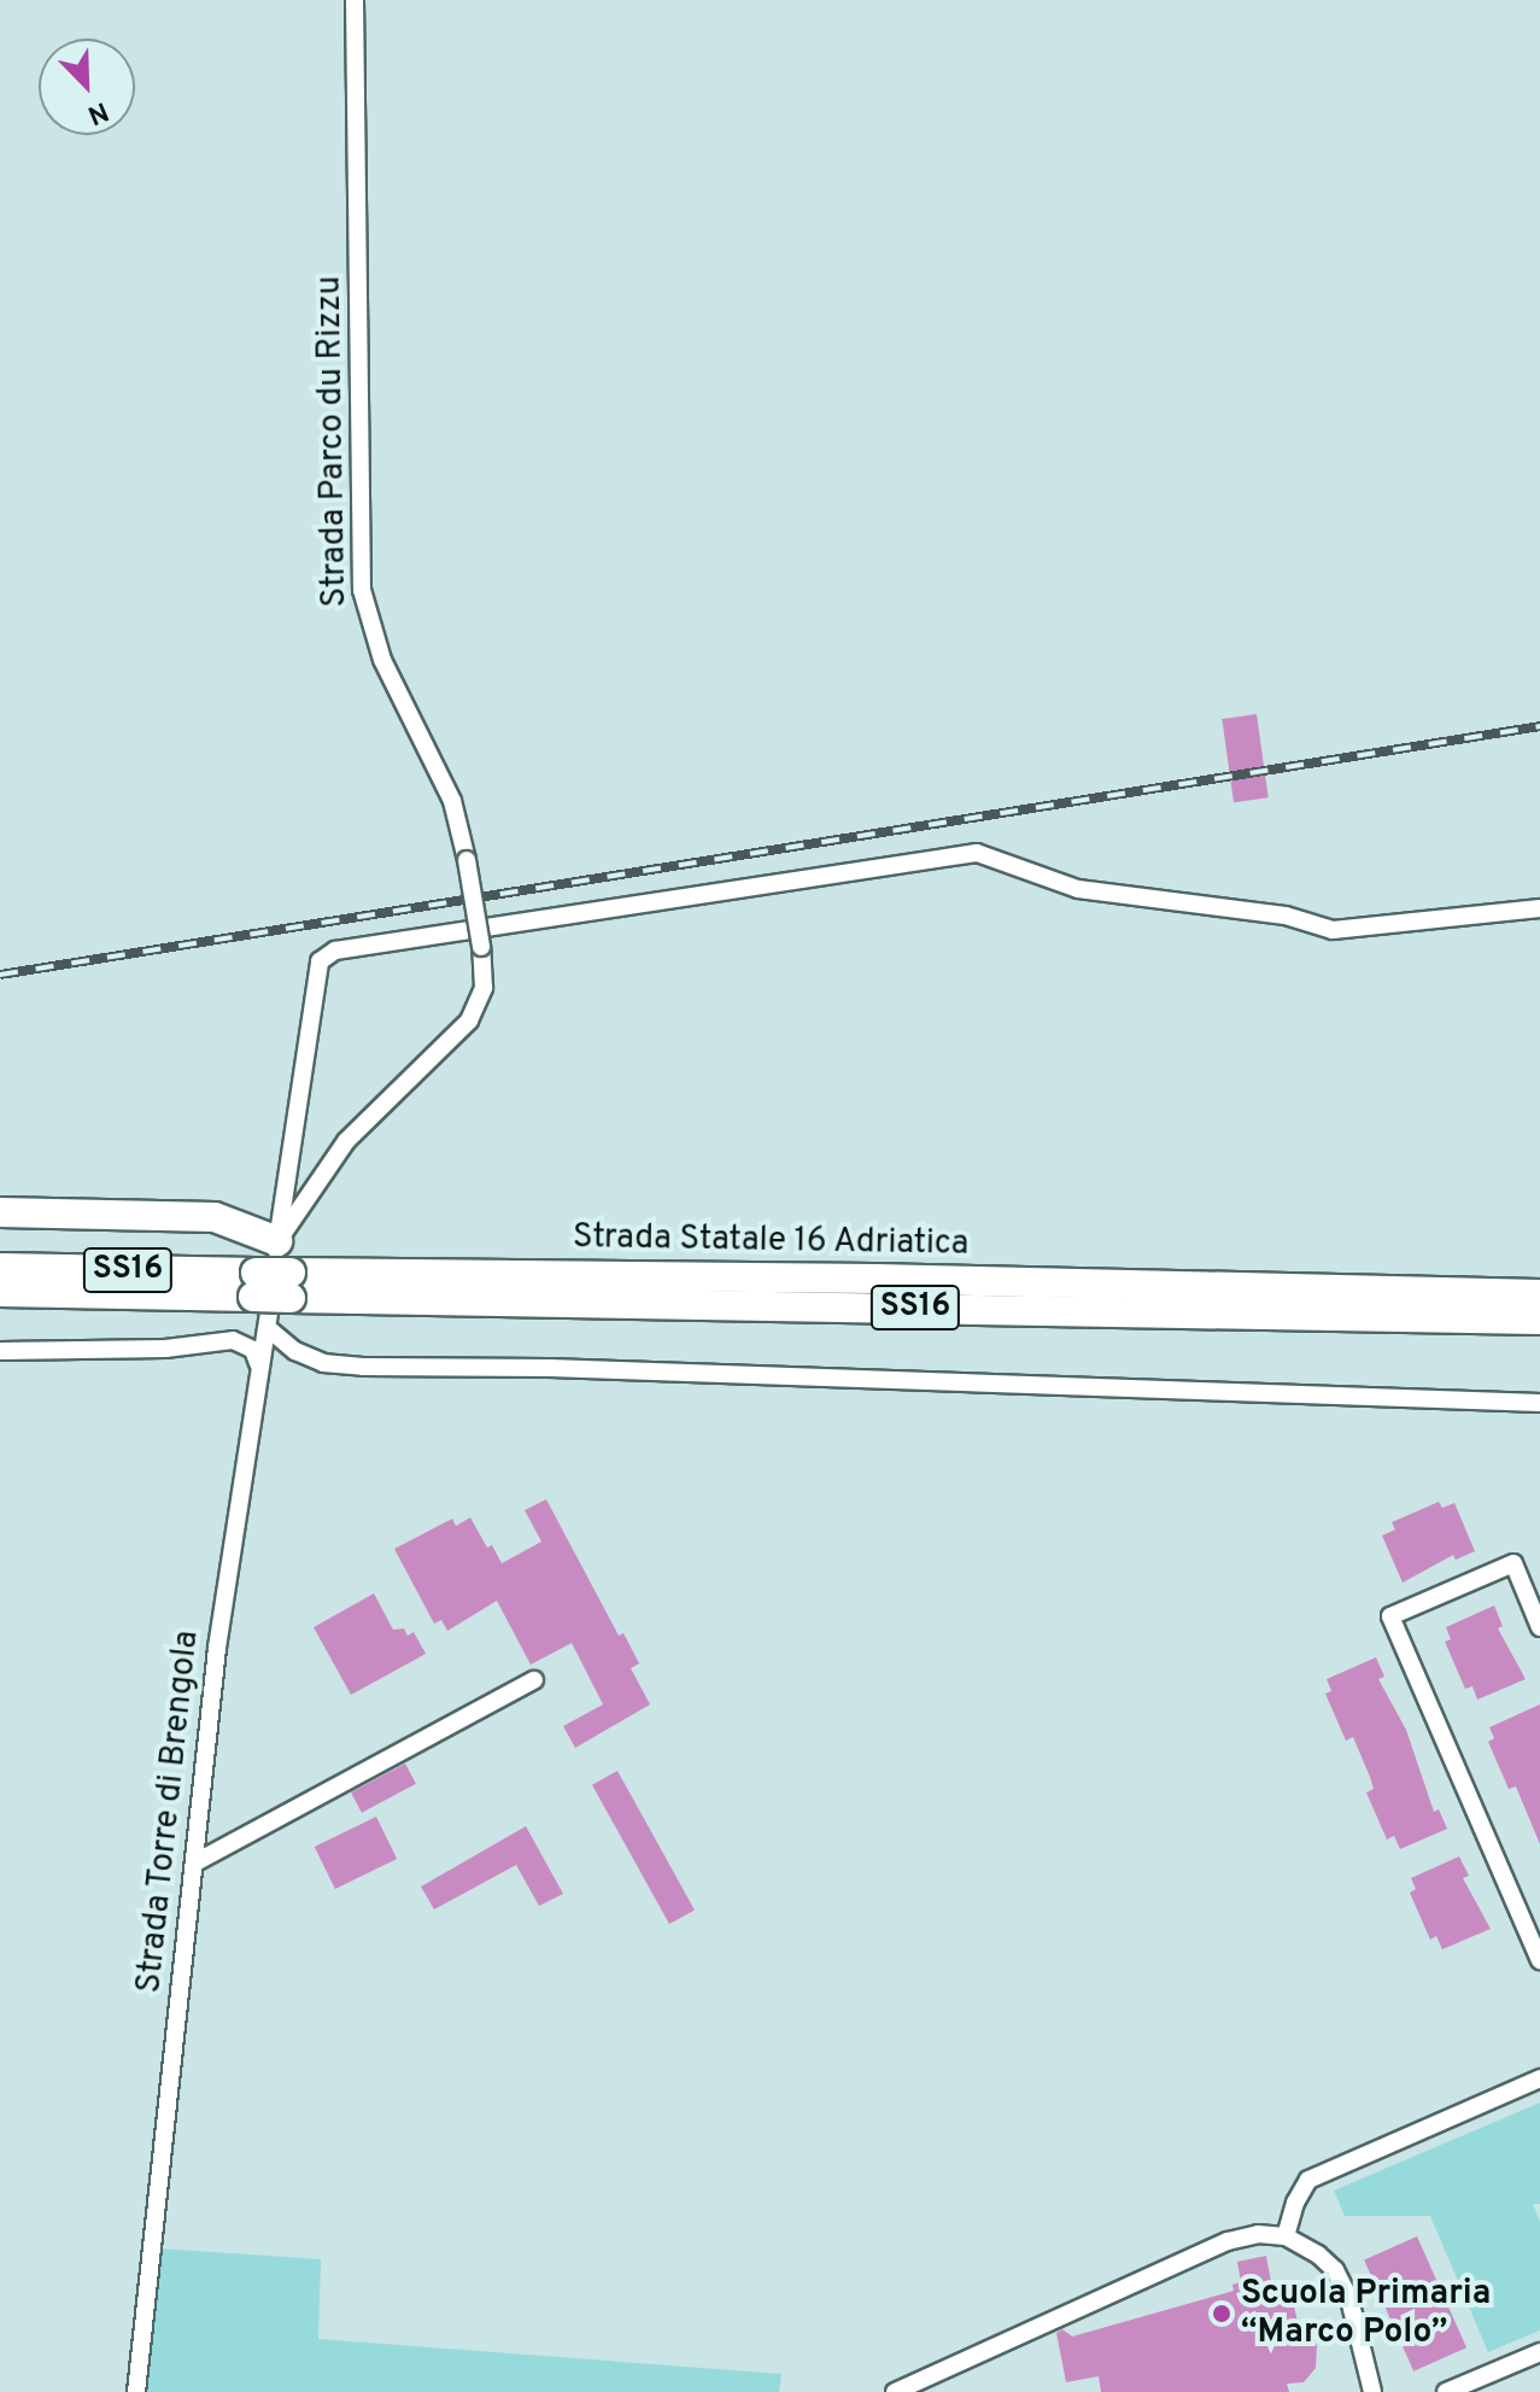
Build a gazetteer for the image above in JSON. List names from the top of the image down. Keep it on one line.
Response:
{"streets":{"highway":["Strada Statale 16 Adriatica","SS16"],"street":["Strada Parco du Rizzu","Strada Torre di Brengola"]},"crossings":[["Strada Parco du Rizzu","Strada Torre di Brengola"]],"places":["Scuola Primaria “Marco Polo”"],"north":"bottom right"}
